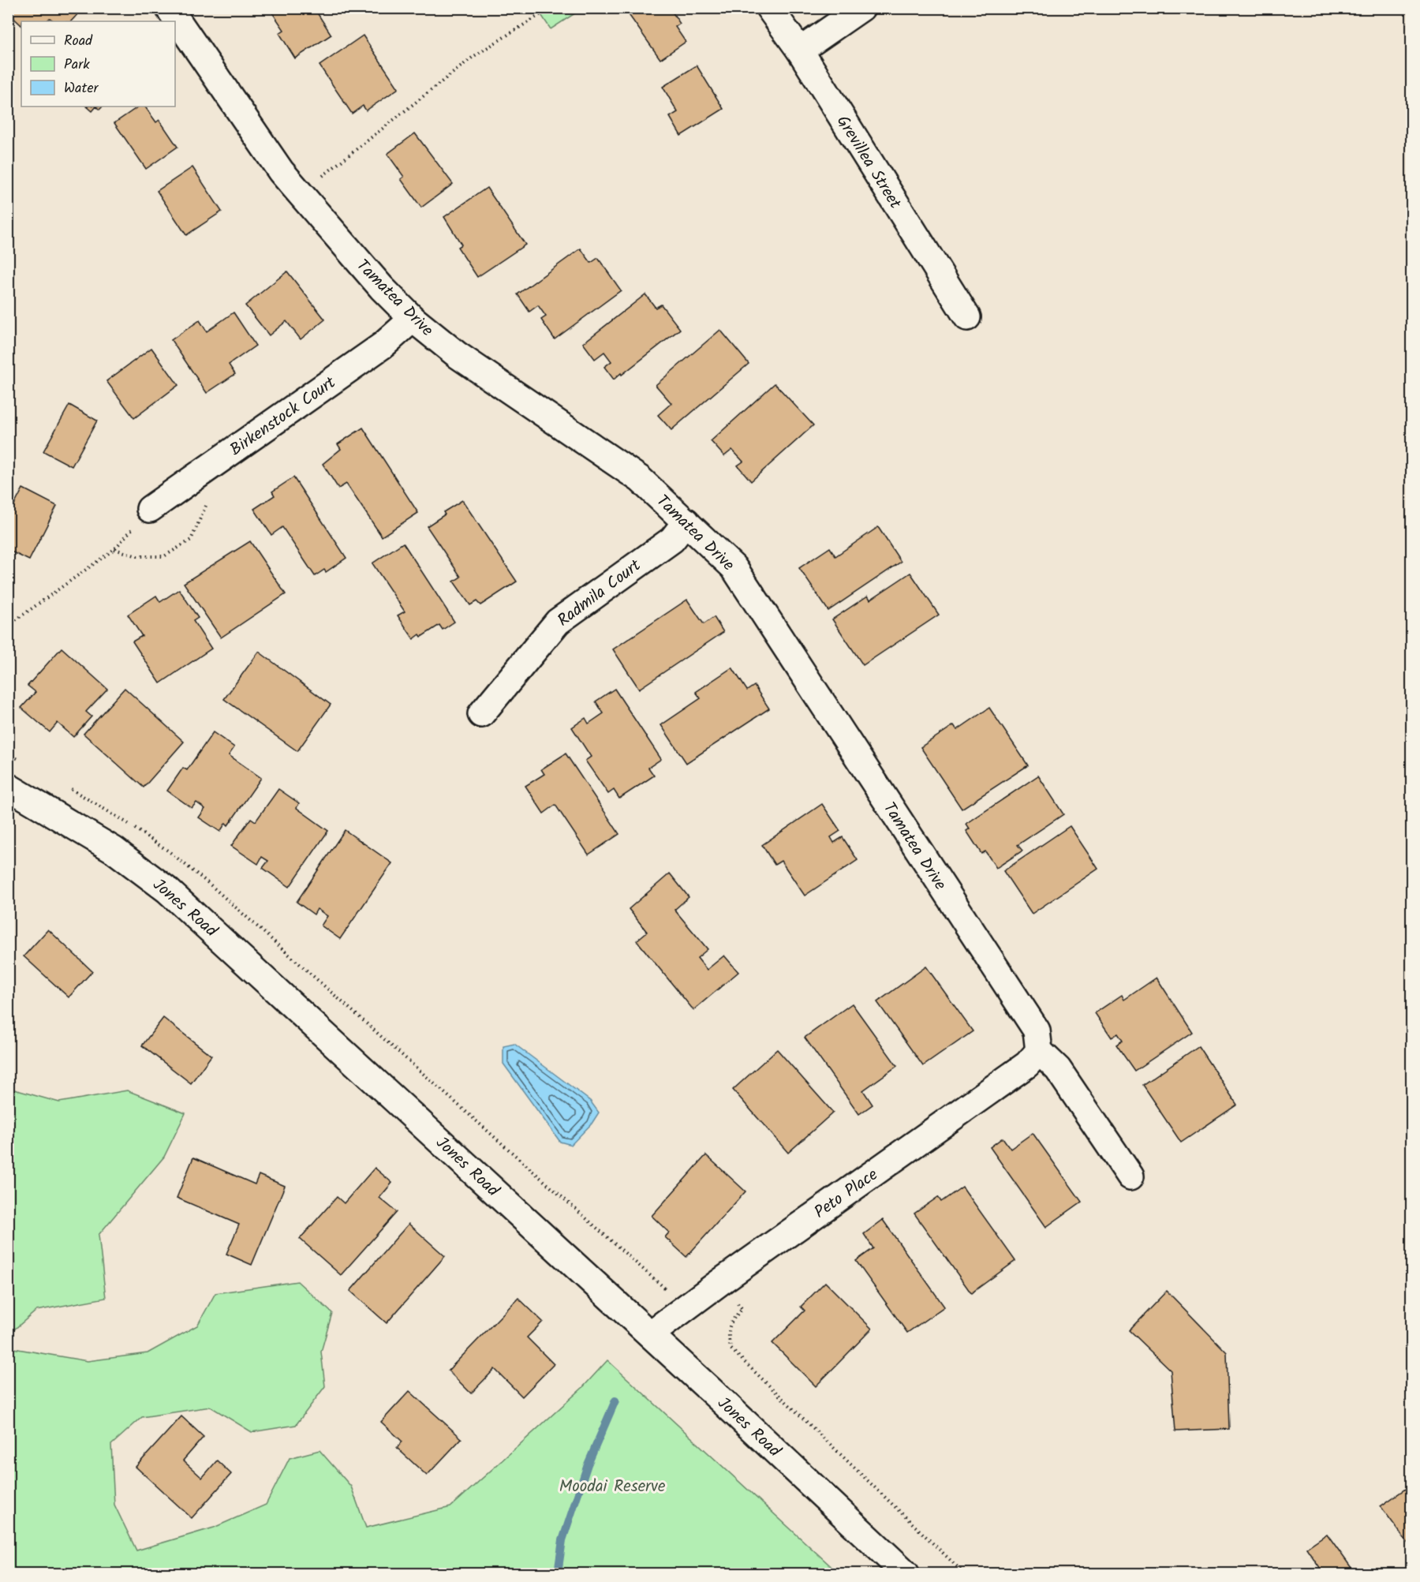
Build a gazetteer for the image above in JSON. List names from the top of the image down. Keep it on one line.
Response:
{"streets":{"street":["Grevillea Street","Tamatea Drive","Birkenstock Court","Radmila Court","Jones Road","Peto Place"]},"crossings":[["Tamatea Drive","Birkenstock Court"],["Tamatea Drive","Radmila Court"],["Tamatea Drive","Peto Place"],["Jones Road","Peto Place"]],"parks":["Moodai Reserve"],"legend":["Road","Park","Water"]}
